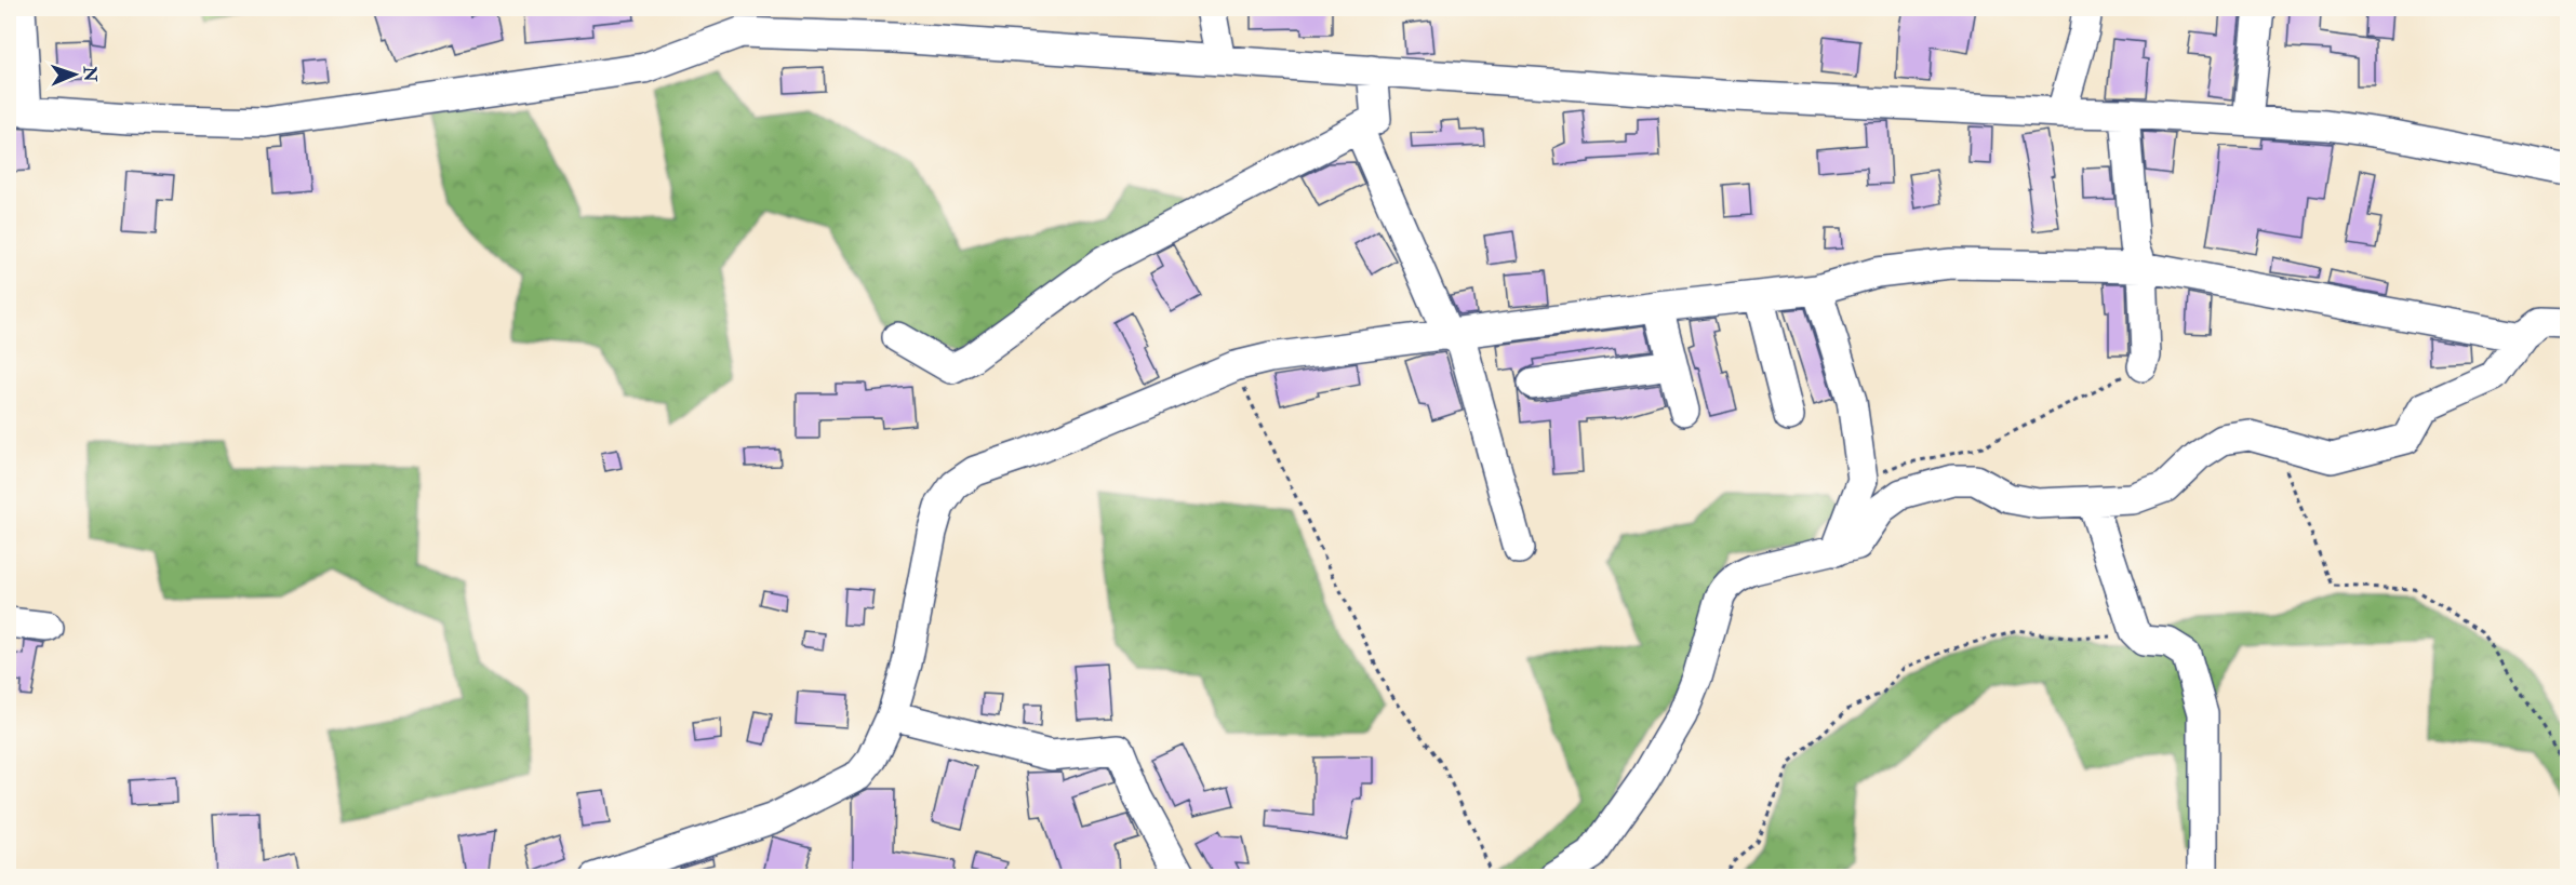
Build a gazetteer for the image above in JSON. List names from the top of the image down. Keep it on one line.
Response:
{"north":"right"}
